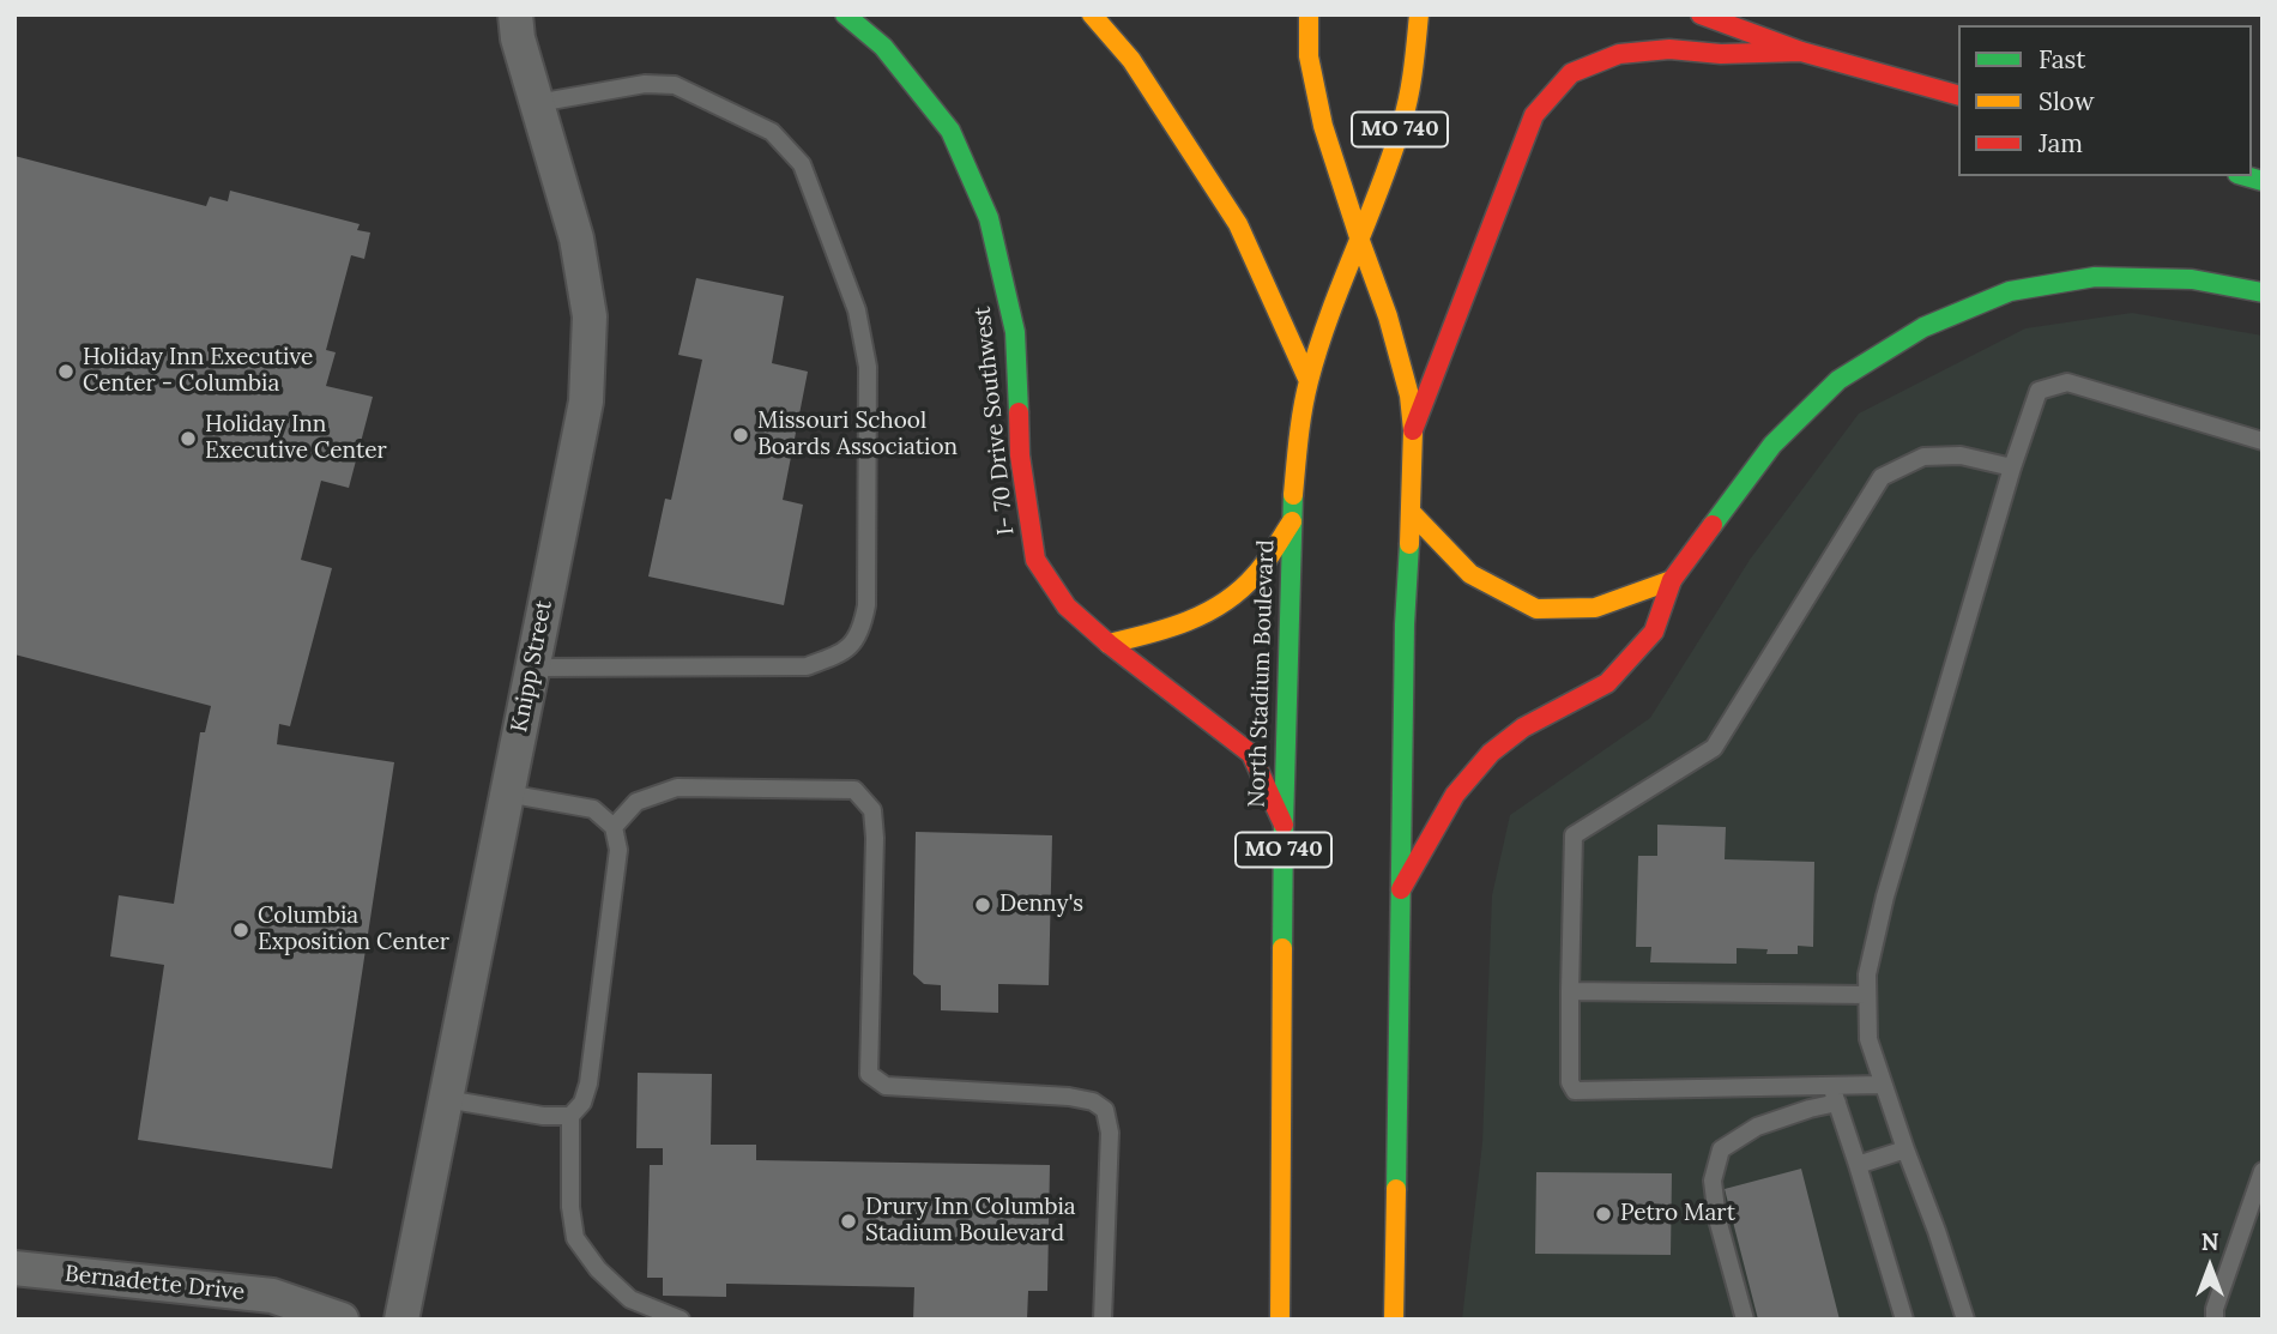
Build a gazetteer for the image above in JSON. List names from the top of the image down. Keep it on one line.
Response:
{"streets":{"main road":["MO 740","I- 70 Drive Southwest","North Stadium Boulevard"],"street":["Knipp Street","Bernadette Drive"]},"crossings":[["MO 740","North Stadium Boulevard"],["I- 70 Drive Southwest","North Stadium Boulevard"]],"places":["Holiday Inn Executive Center - Columbia","Missouri School Boards Association","Holiday Inn Executive Center","Denny's","Columbia Exposition Center","Petro Mart","Drury Inn Columbia Stadium Boulevard"],"legend":["Fast","Slow","Jam"],"north":"top"}
